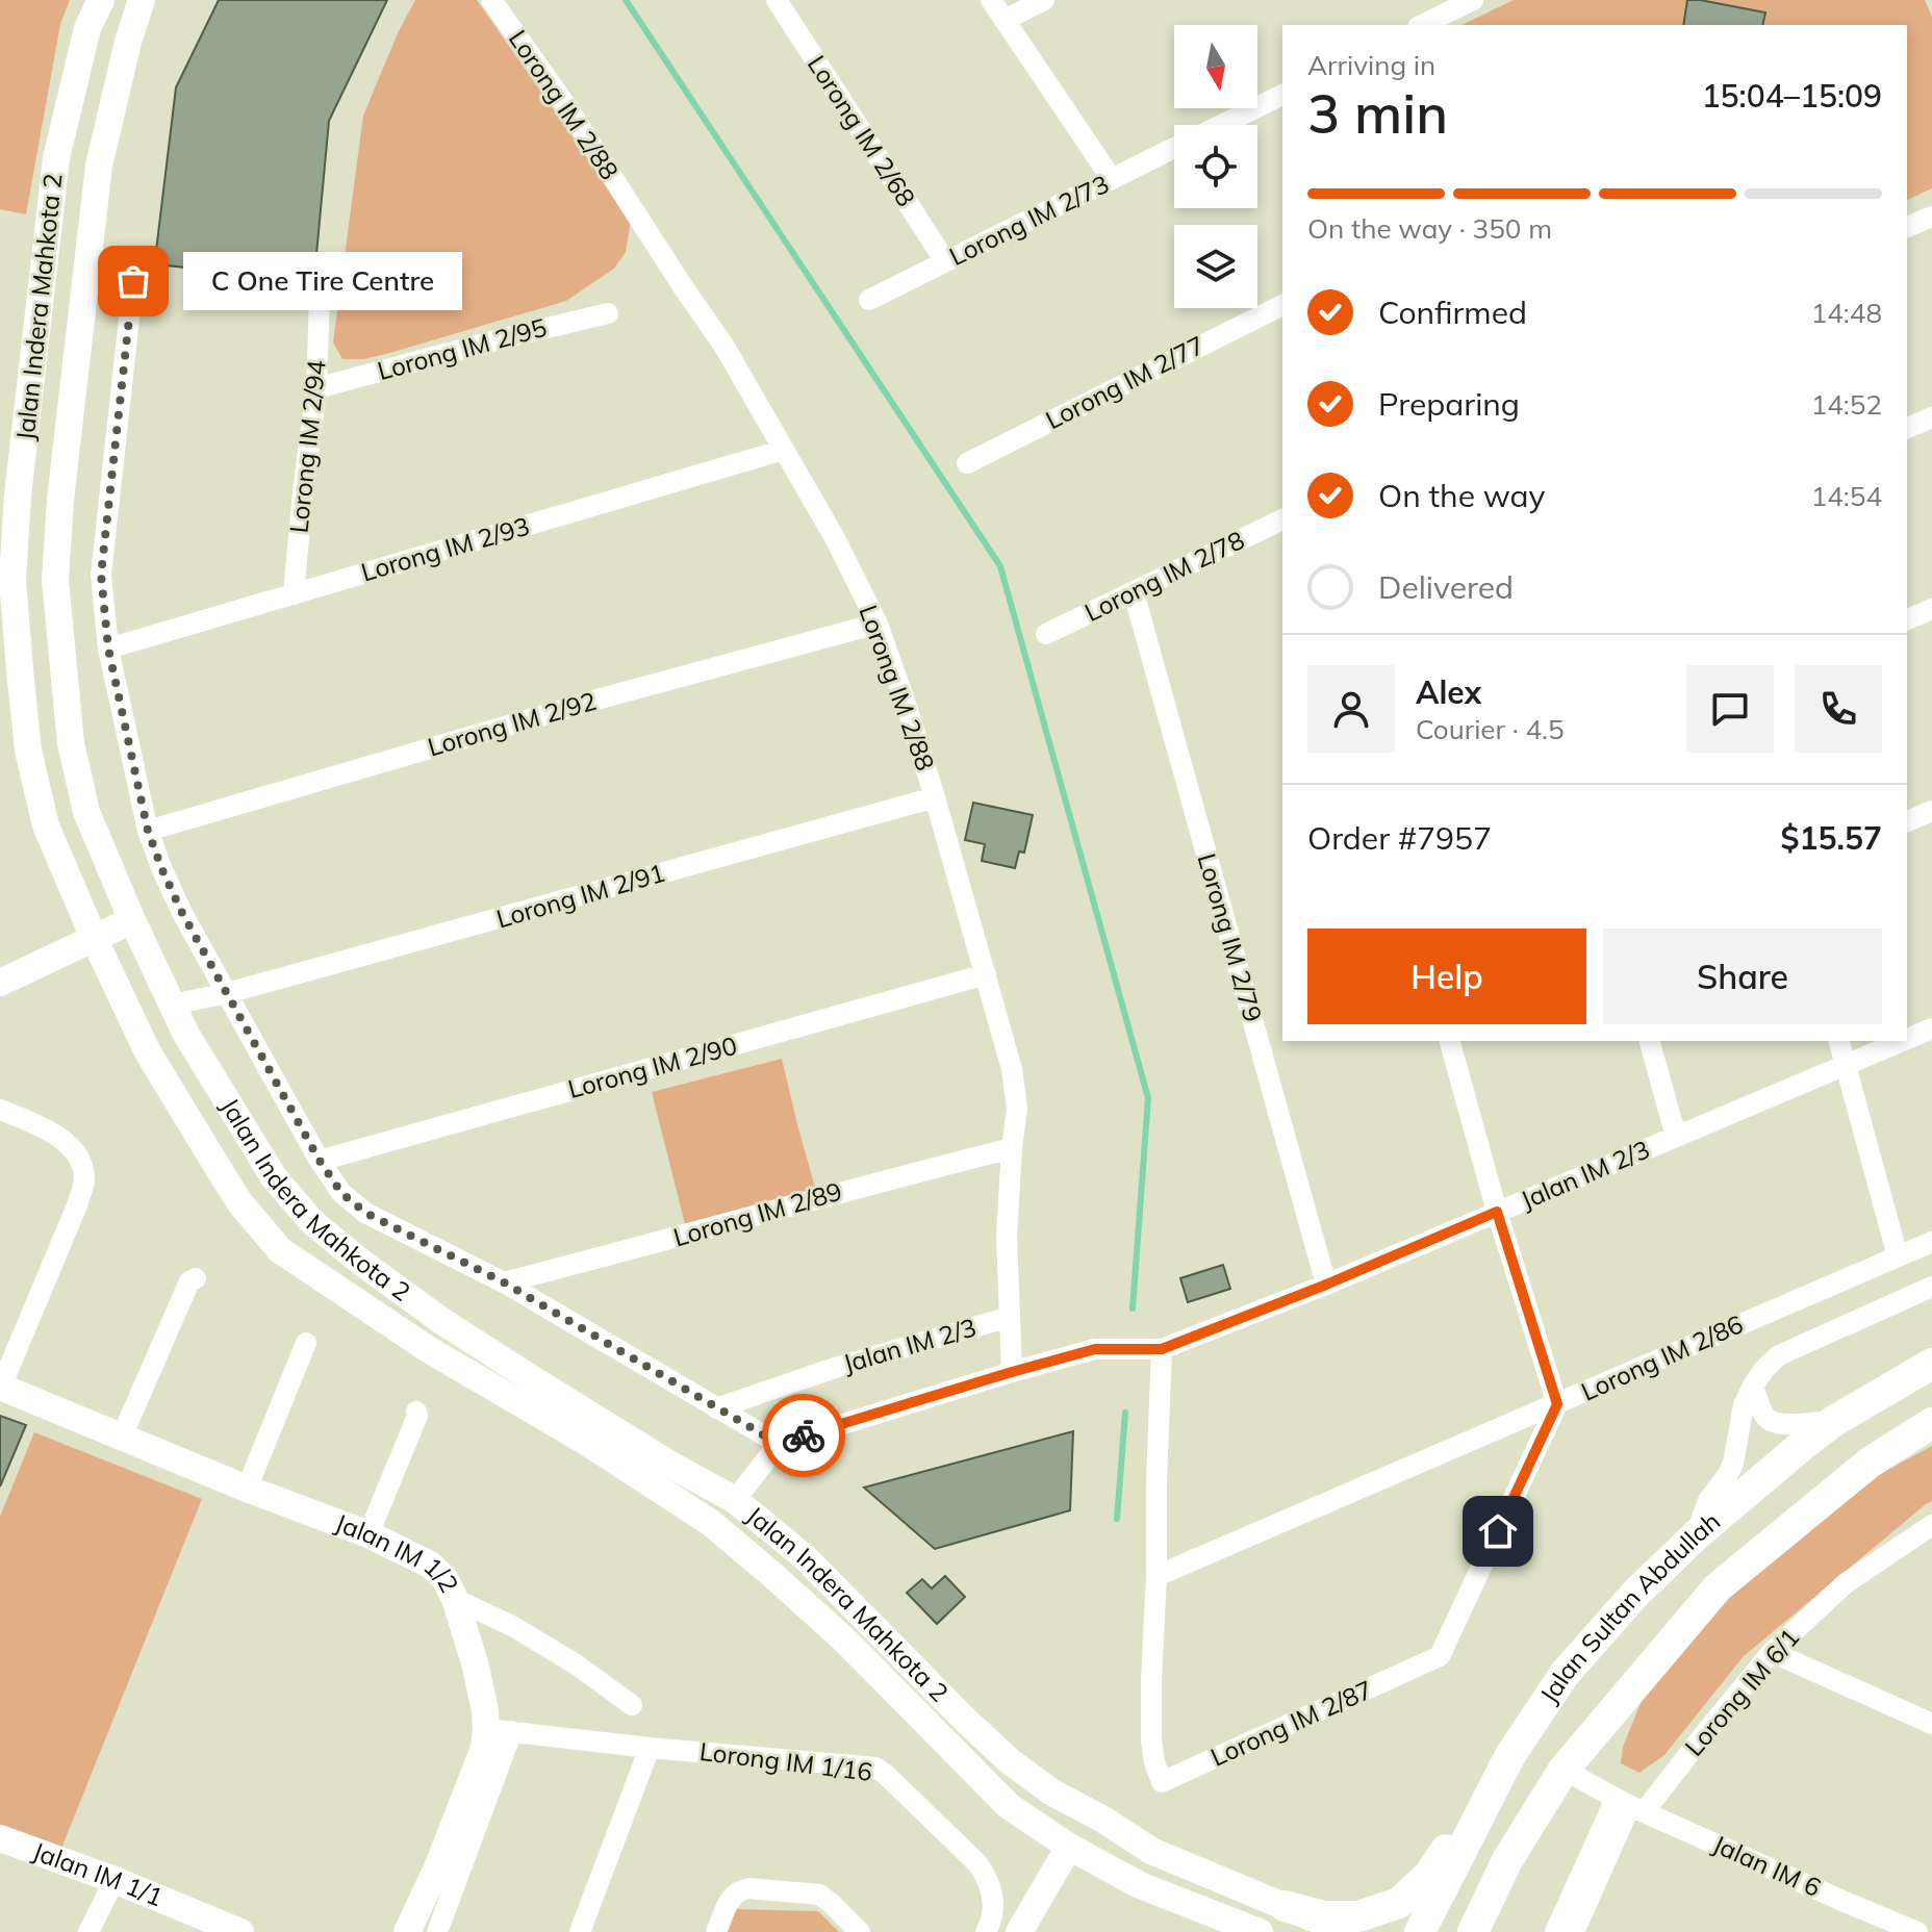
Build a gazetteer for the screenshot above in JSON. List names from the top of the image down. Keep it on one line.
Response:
{"streets":{"main road":["Jalan Sultan Abdullah"],"street":["Lorong IM 2/88","Lorong IM 2/68","Lorong IM 2/73","Jalan Indera Mahkota 2","Lorong IM 2/95","Lorong IM 2/77","Lorong IM 2/94","Lorong IM 2/93","Lorong IM 2/78","Lorong IM 2/92","Lorong IM 2/91","Lorong IM 2/79","Lorong IM 2/90","Jalan IM 2/3","Lorong IM 2/89","Lorong IM 2/86","Jalan IM 1/2","Lorong IM 6/1","Lorong IM 2/87","Lorong IM 1/16","Jalan IM 6","Jalan IM 1/1"]},"crossings":[["Lorong IM 2/88","Lorong IM 2/93"],["Lorong IM 2/88","Lorong IM 2/92"],["Lorong IM 2/88","Lorong IM 2/91"],["Lorong IM 2/88","Lorong IM 2/90"],["Lorong IM 2/88","Jalan IM 2/3"],["Lorong IM 2/88","Lorong IM 2/89"],["Lorong IM 2/68","Lorong IM 2/73"],["Jalan Indera Mahkota 2","Lorong IM 2/91"],["Lorong IM 2/95","Lorong IM 2/94"],["Lorong IM 2/94","Lorong IM 2/93"],["Lorong IM 2/78","Lorong IM 2/79"],["Lorong IM 2/79","Jalan IM 2/3"],["Lorong IM 2/86","Lorong IM 2/87"],["Jalan IM 1/2","Lorong IM 1/16"],["Jalan Sultan Abdullah","Jalan IM 6"],["Lorong IM 6/1","Jalan IM 6"]],"places":["C One Tire Centre"],"north":"bottom","page":{"heading":["3 min","Arriving in","15:04–15:09"],"panel":["Alex","Courier · 4.5","Order #7957","$15.57"],"bar":"On the way · 350 m","bubble":"C One Tire Centre","list":[["Confirmed","14:48"],["Preparing","14:52"],["On the way","14:54"],"Delivered"],"buttons":["Help","Share"]}}
